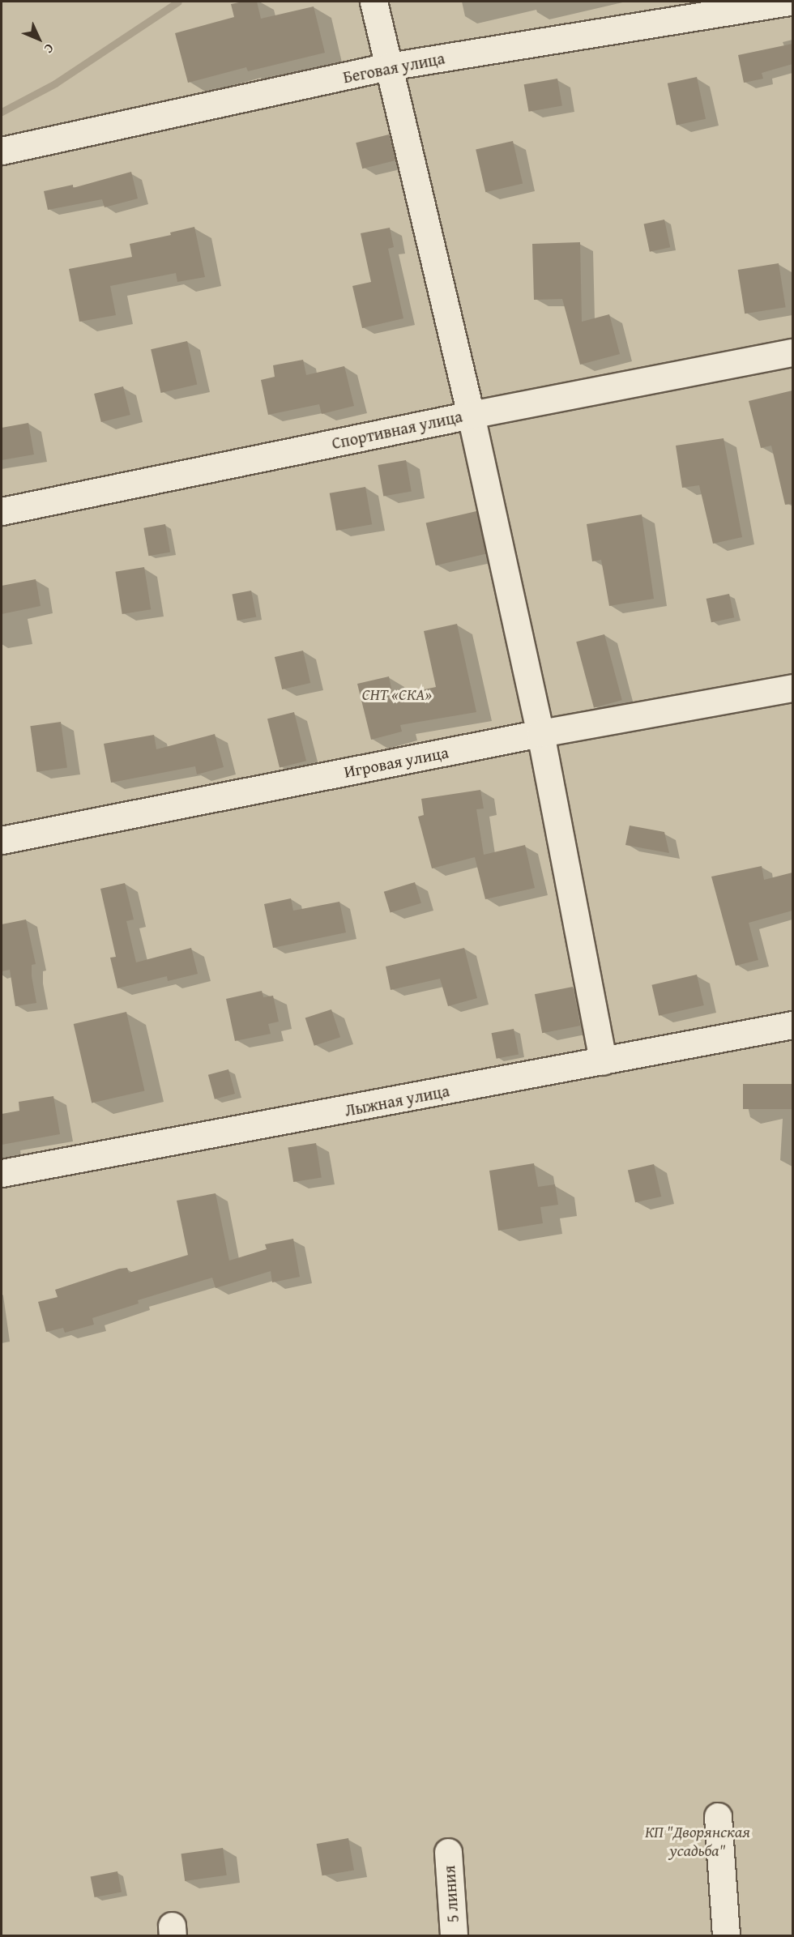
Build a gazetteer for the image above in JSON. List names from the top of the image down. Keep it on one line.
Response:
{"streets":{"street":["Беговая улица","Спортивная улица","Игровая улица","Лыжная улица","5 линия"]},"parks":["СНТ «СКА»","КП \"Дворянская усадьба\""],"north":"bottom right"}
